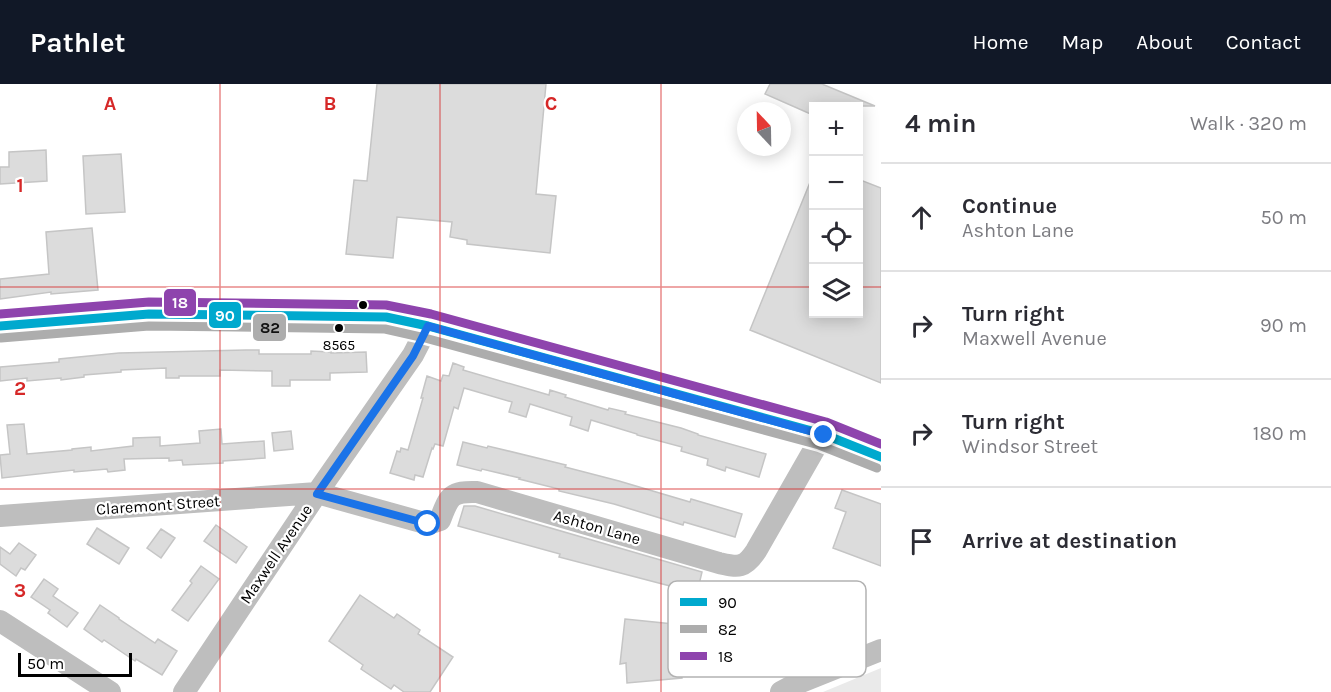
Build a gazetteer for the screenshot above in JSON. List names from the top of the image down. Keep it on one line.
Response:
{"streets":{"street":["Claremont Street","Ashton Lane","Maxwell Avenue"]},"crossings":[["Claremont Street","Ashton Lane"],["Claremont Street","Maxwell Avenue"],["Ashton Lane","Maxwell Avenue"]],"places":["8565"],"lines":["transit line 18","transit line 90","transit line 82"],"legend":["90","82","18"],"scale_bar":"50 m","north":"top","page":{"header":"Pathlet","nav":["Home","Map","About","Contact"],"heading":["4 min","Walk · 320 m"],"map_buttons":["+","−"],"list":[["Continue","Ashton Lane","50 m"],["Turn right","Maxwell Avenue","90 m"],["Turn right","Windsor Street","180 m"],"Arrive at destination"],"scale":"50 m"},"grid":{"columns":["A","B","C"],"rows":["1","2","3"]}}
